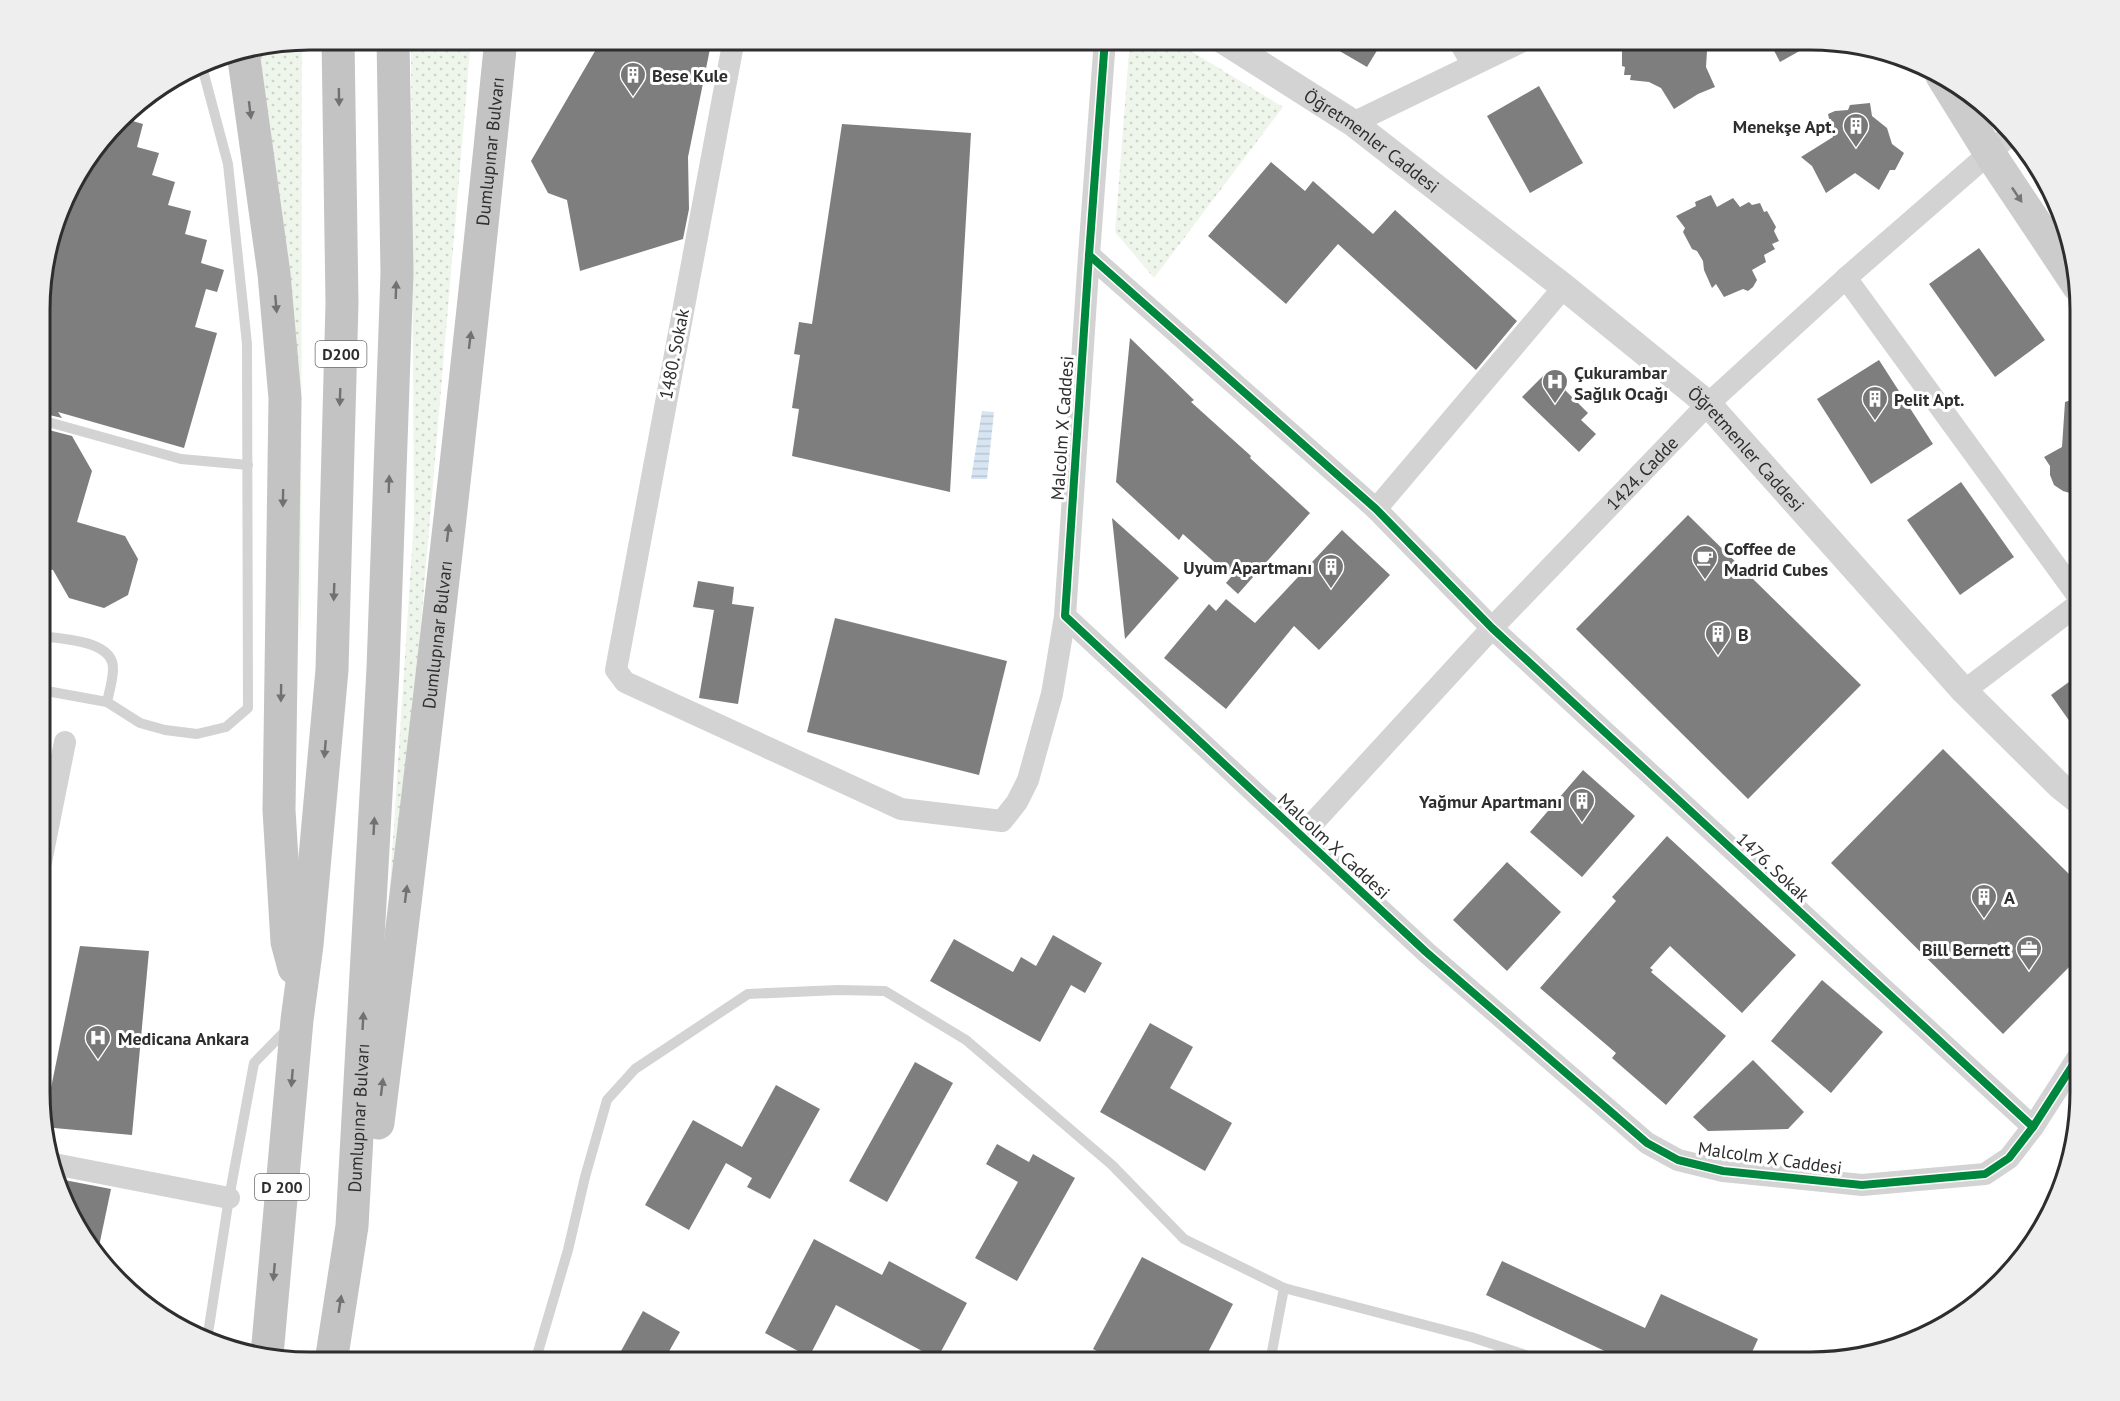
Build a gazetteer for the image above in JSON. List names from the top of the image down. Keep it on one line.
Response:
{"streets":{"highway":["Dumlupınar Bulvarı","D200","D 200"],"street":["Öğretmenler Caddesi","1480. Sokak","Malcolm X Caddesi","1424. Cadde","1476. Sokak"]},"crossings":[["Öğretmenler Caddesi","1424. Cadde"],["D200","D 200"],["1480. Sokak","Malcolm X Caddesi"],["Malcolm X Caddesi","1424. Cadde"],["Malcolm X Caddesi","1476. Sokak"],["1424. Cadde","1476. Sokak"]],"places":{"building":["Bese Kule","Menekşe Apt.","Pelit Apt.","Uyum Apartmanı","B","Yağmur Apartmanı","A"],"hospital":["Çukurambar Sağlık Ocağı","Medicana Ankara"],"cafe":["Coffee de Madrid Cubes"],"office":["Bill Bernett"]}}
